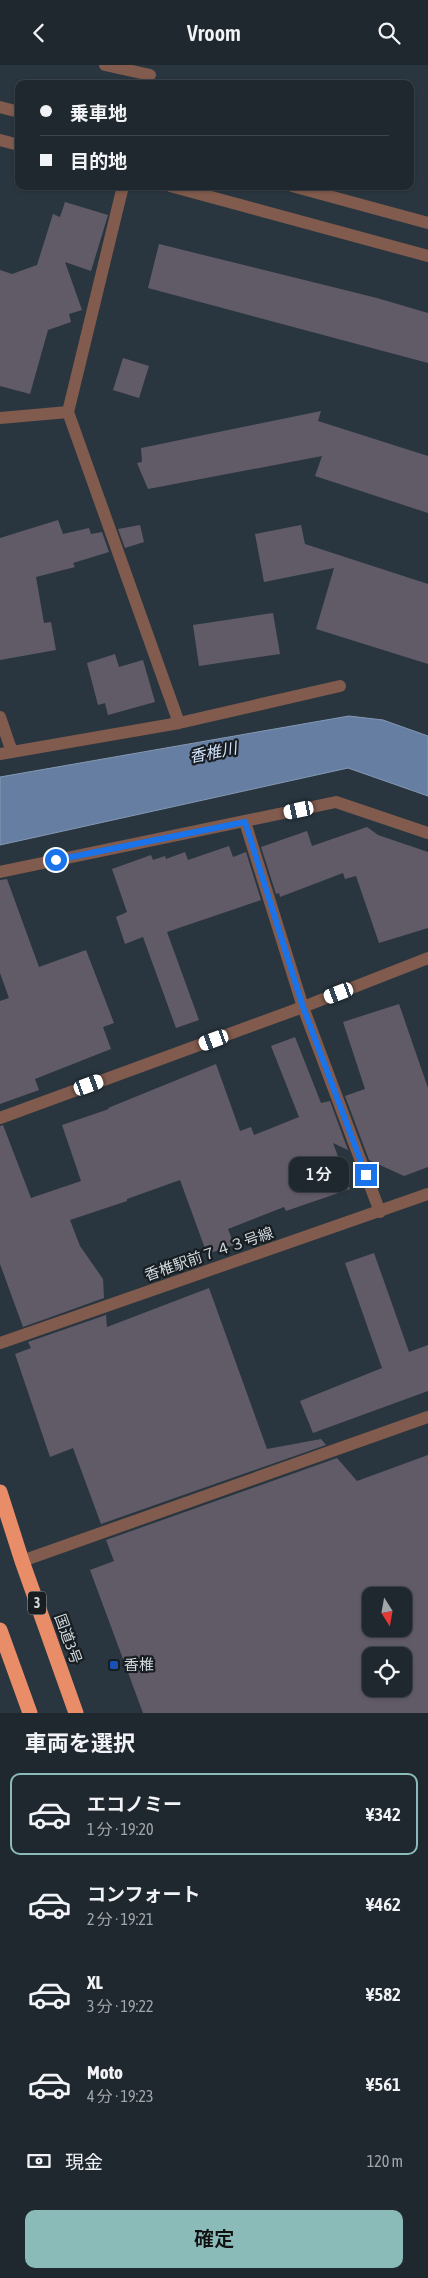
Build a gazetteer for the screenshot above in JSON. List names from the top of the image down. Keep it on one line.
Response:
{"streets":{"highway":["3","国道3号"],"street":["香椎駅前７４３号線"]},"water":["香椎川"],"places":{"transit":["香椎"]},"north":"bottom","page":{"header":"Vroom","banner":["乗車地","目的地"],"bubble":"1 分","heading":"車両を選択","list":[{"name":"エコノミー","note":"1 分 · 19:20","value":"¥342"},{"name":"コンフォート","note":"2 分 · 19:21","value":"¥462"},{"name":"XL","note":"3 分 · 19:22","value":"¥582"},{"name":"Moto","note":"4 分 · 19:23","value":"¥561"}],"pay":["現金","120 m"],"buttons":"確定"}}
